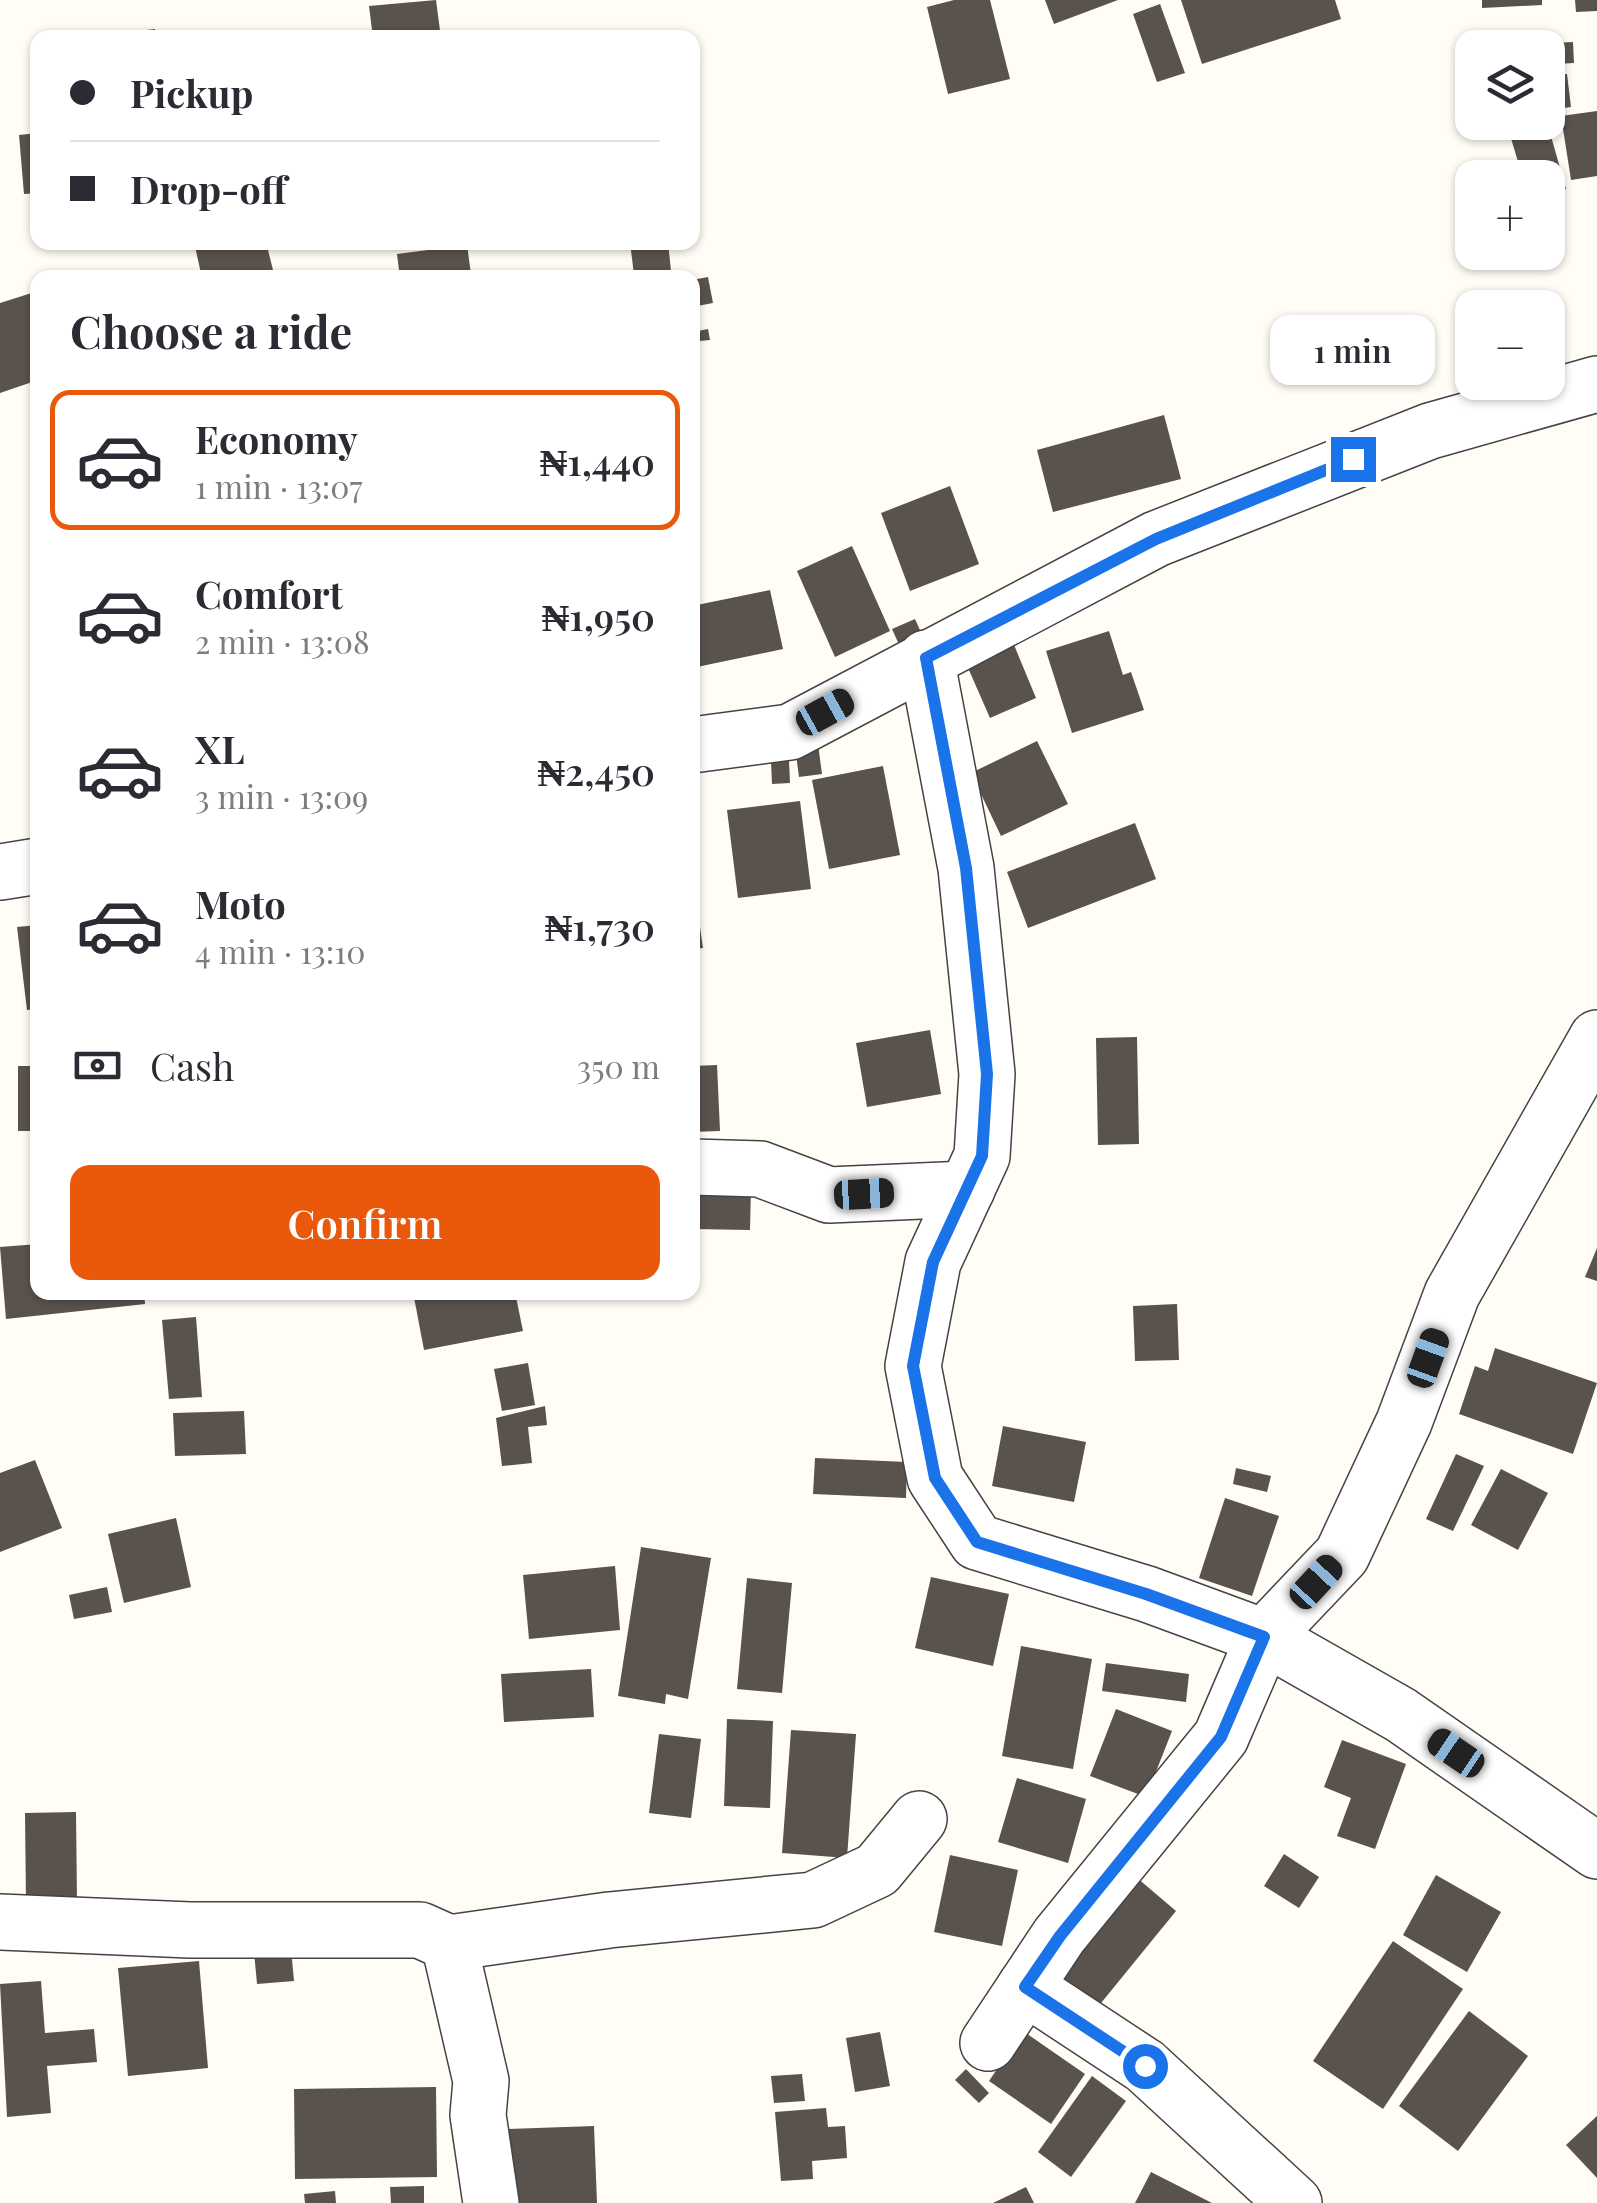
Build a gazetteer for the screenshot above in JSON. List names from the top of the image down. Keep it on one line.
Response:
{"page":{"map_buttons":["+","−"],"banner":["Pickup","Drop-off"],"heading":"Choose a ride","bubble":"1 min","list":[{"name":"Economy","note":"1 min · 13:07","value":"₦1,440"},{"name":"Comfort","note":"2 min · 13:08","value":"₦1,950"},{"name":"XL","note":"3 min · 13:09","value":"₦2,450"},{"name":"Moto","note":"4 min · 13:10","value":"₦1,730"}],"pay":["Cash","350 m"],"buttons":"Confirm"}}
